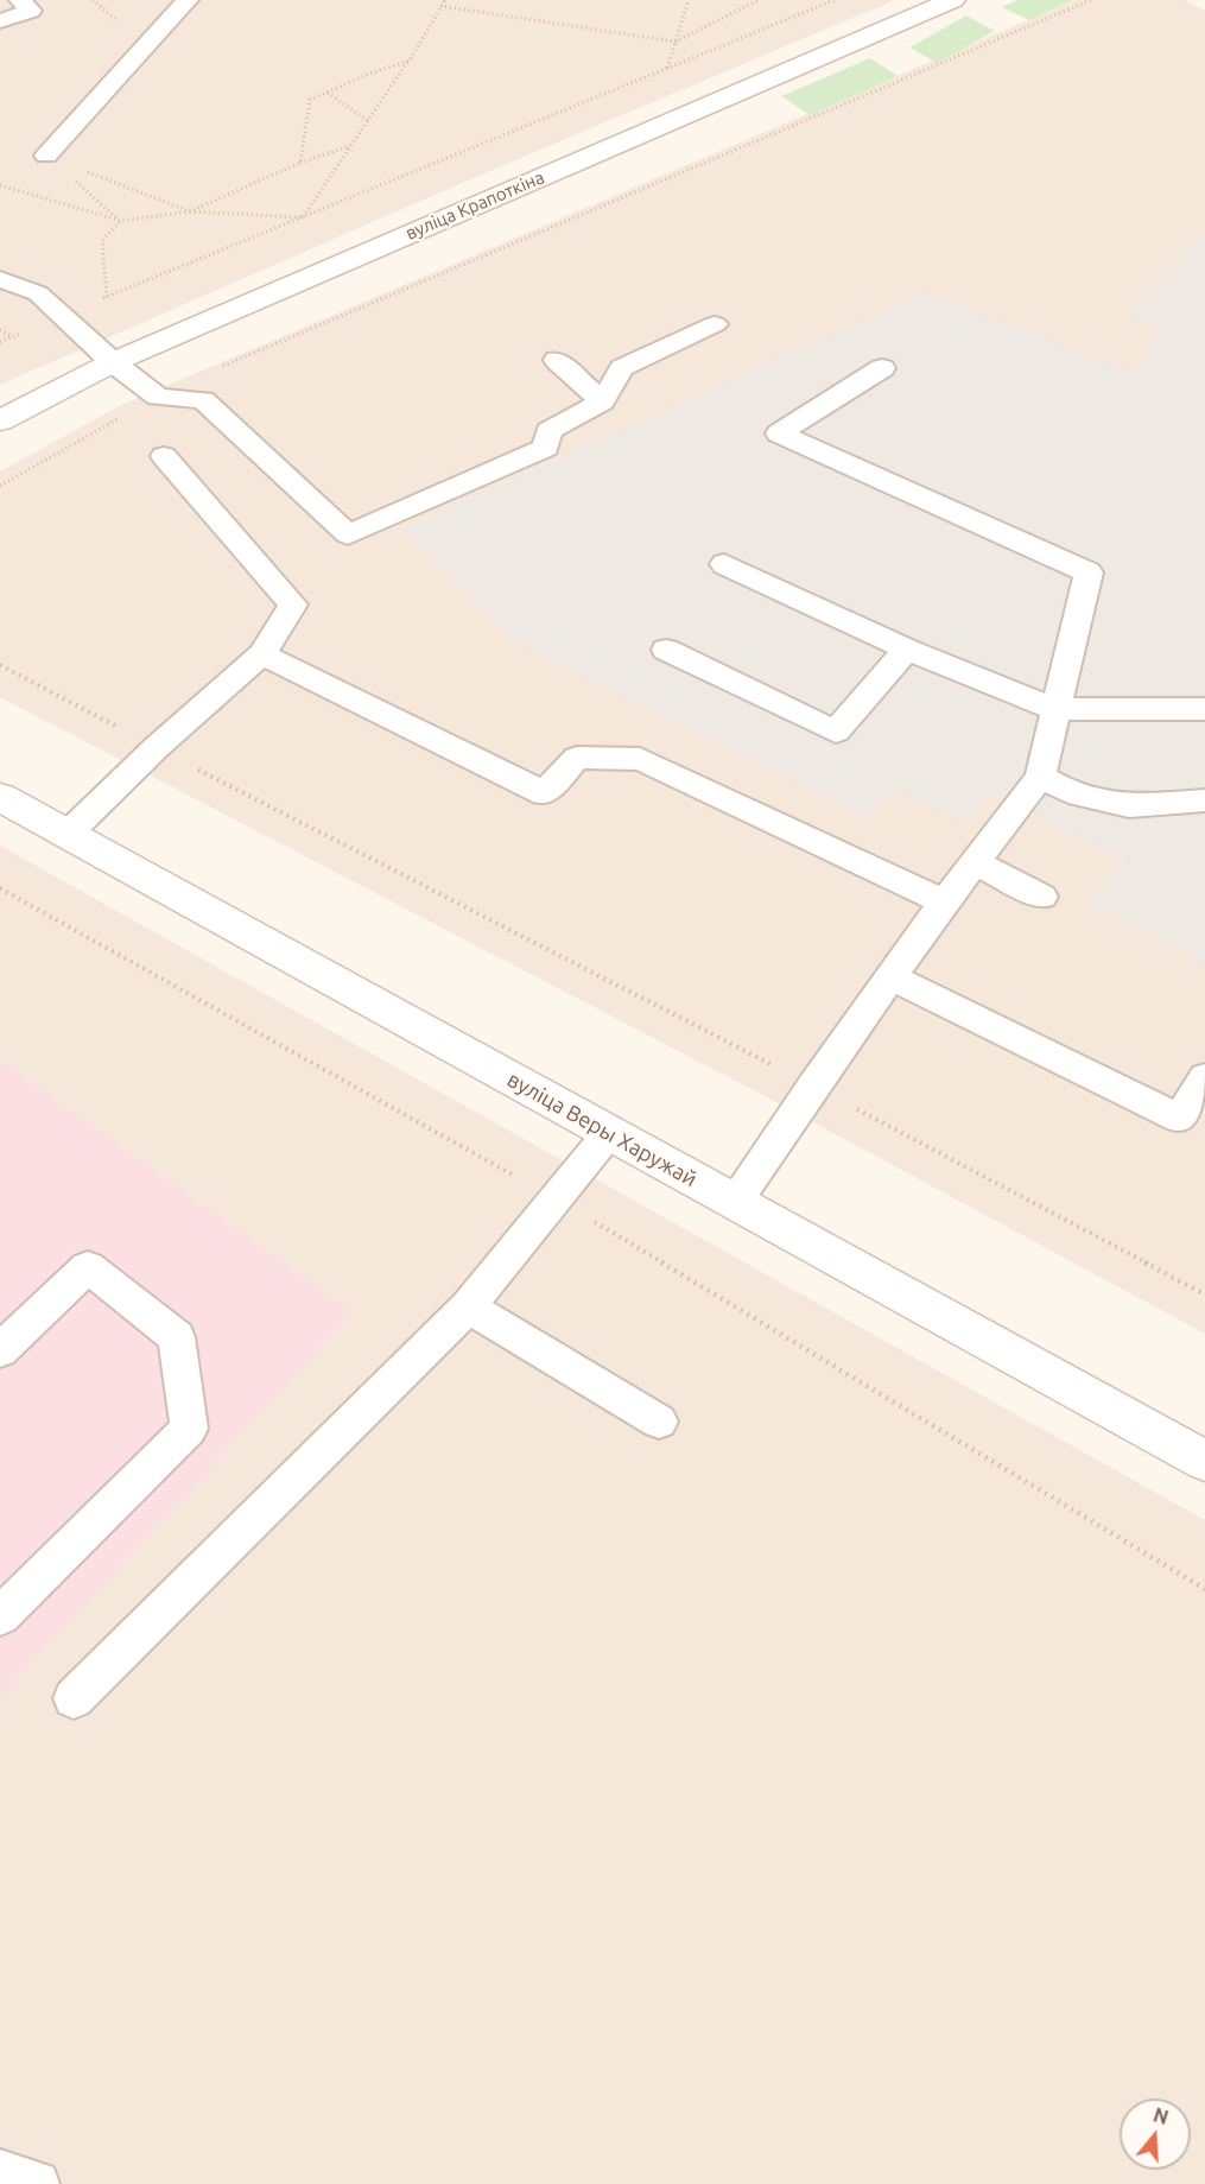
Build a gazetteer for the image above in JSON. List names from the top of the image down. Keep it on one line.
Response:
{"streets":{"main road":["вуліца Крапоткіна","вуліца Веры Харужай"]},"north":"top"}
